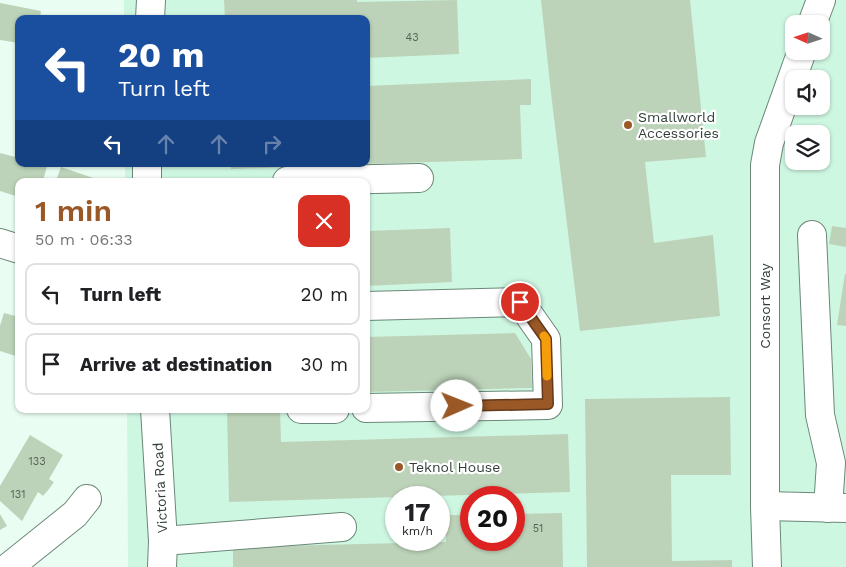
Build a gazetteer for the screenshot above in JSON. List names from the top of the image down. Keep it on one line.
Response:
{"streets":{"street":["Consort Way","Victoria Road"]},"places":["Smallworld Accessories","Teknol House"],"house_numbers":["43","133","131","51"],"north":"left","page":{"turn":["20 m","Turn left"],"heading":["1 min","50 m · 06:33"],"list":[{"name":"Turn left","value":"20 m"},{"name":"Arrive at destination","value":"30 m"}],"speed":"17 km/h","limit":"20"}}
